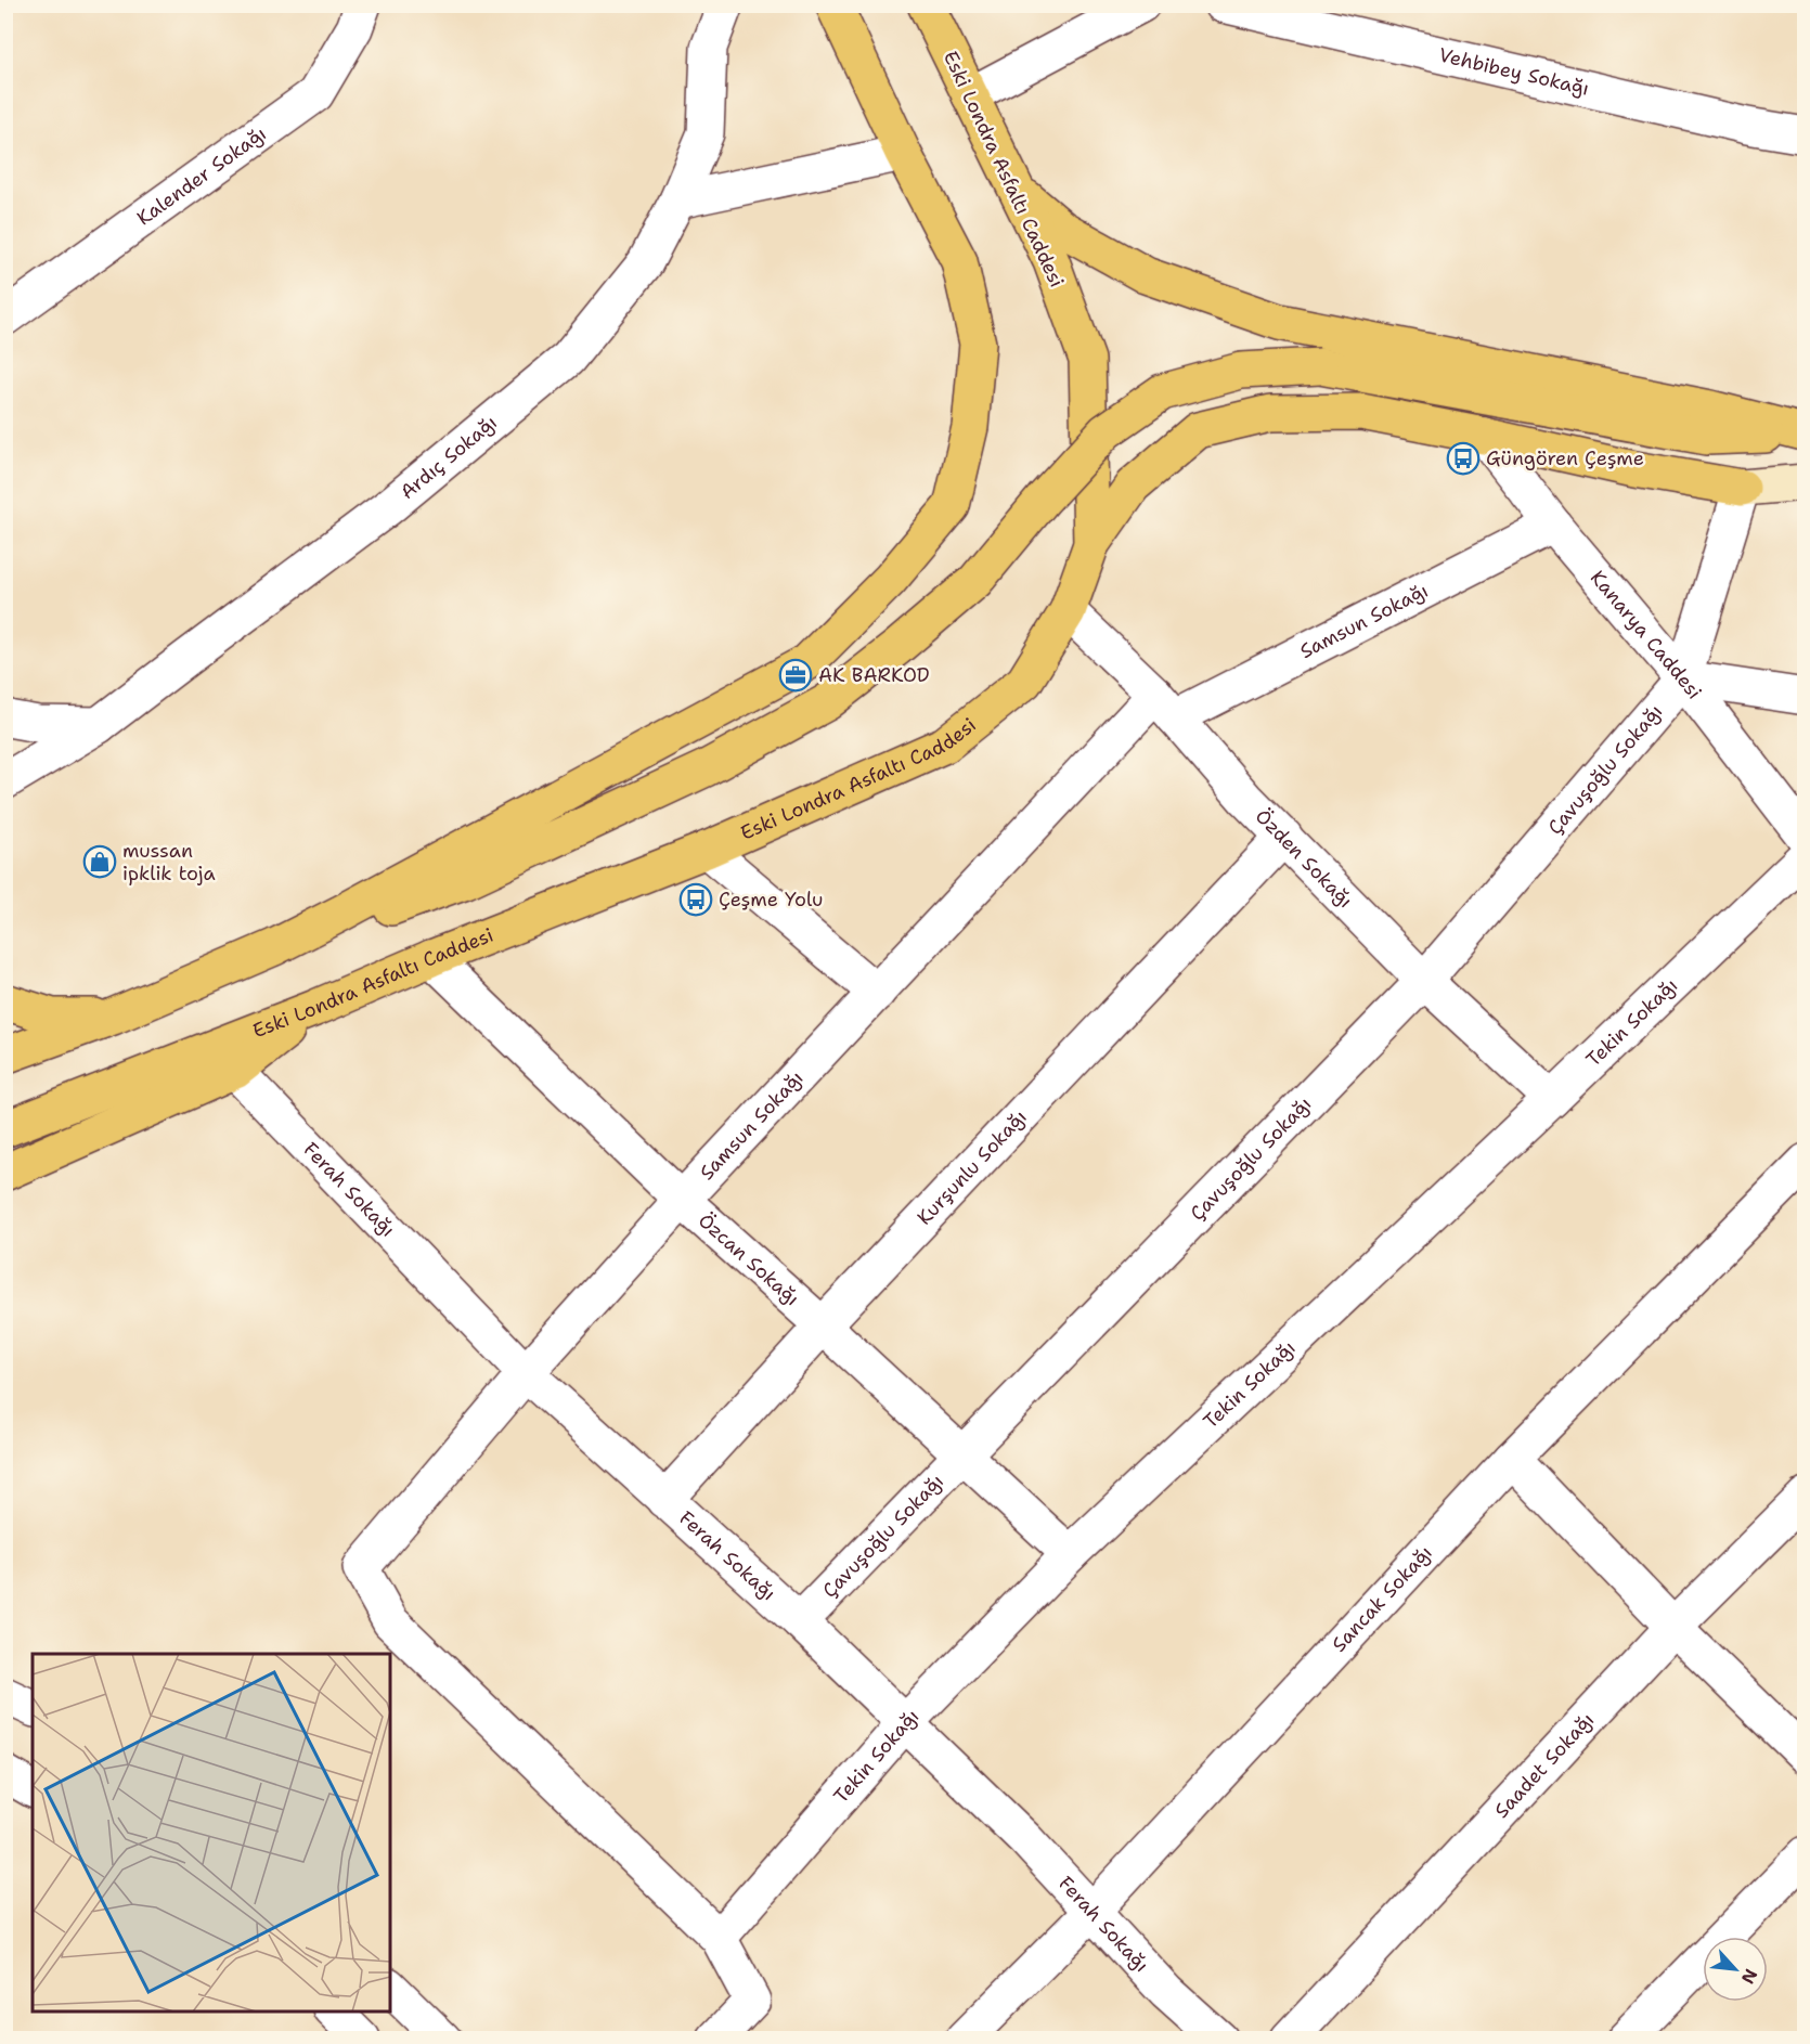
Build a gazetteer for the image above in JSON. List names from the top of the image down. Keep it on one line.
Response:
{"streets":{"main road":["Eski Londra Asfaltı Caddesi"],"street":["Vehbibey Sokağı","Kalender Sokağı","Ardıç Sokağı","Samsun Sokağı","Kanarya Caddesi","Çavuşoğlu Sokağı","Özden Sokağı","Tekin Sokağı","Kurşunlu Sokağı","Ferah Sokağı","Özcan Sokağı","Sancak Sokağı","Saadet Sokağı"]},"crossings":[["Eski Londra Asfaltı Caddesi","Özden Sokağı"],["Eski Londra Asfaltı Caddesi","Özcan Sokağı"],["Samsun Sokağı","Kanarya Caddesi"],["Samsun Sokağı","Özden Sokağı"],["Samsun Sokağı","Tekin Sokağı"],["Samsun Sokağı","Ferah Sokağı"],["Samsun Sokağı","Özcan Sokağı"],["Kanarya Caddesi","Çavuşoğlu Sokağı"],["Çavuşoğlu Sokağı","Özden Sokağı"],["Çavuşoğlu Sokağı","Ferah Sokağı"],["Çavuşoğlu Sokağı","Özcan Sokağı"],["Özden Sokağı","Tekin Sokağı"],["Özden Sokağı","Kurşunlu Sokağı"],["Tekin Sokağı","Ferah Sokağı"],["Tekin Sokağı","Özcan Sokağı"],["Kurşunlu Sokağı","Ferah Sokağı"],["Kurşunlu Sokağı","Özcan Sokağı"],["Ferah Sokağı","Sancak Sokağı"]],"places":{"bus stop":["Güngören Çeşme","Çeşme Yolu"],"office":["AK BARKOD"],"shop":["mussan ipklik toja"]},"north":"bottom right"}
